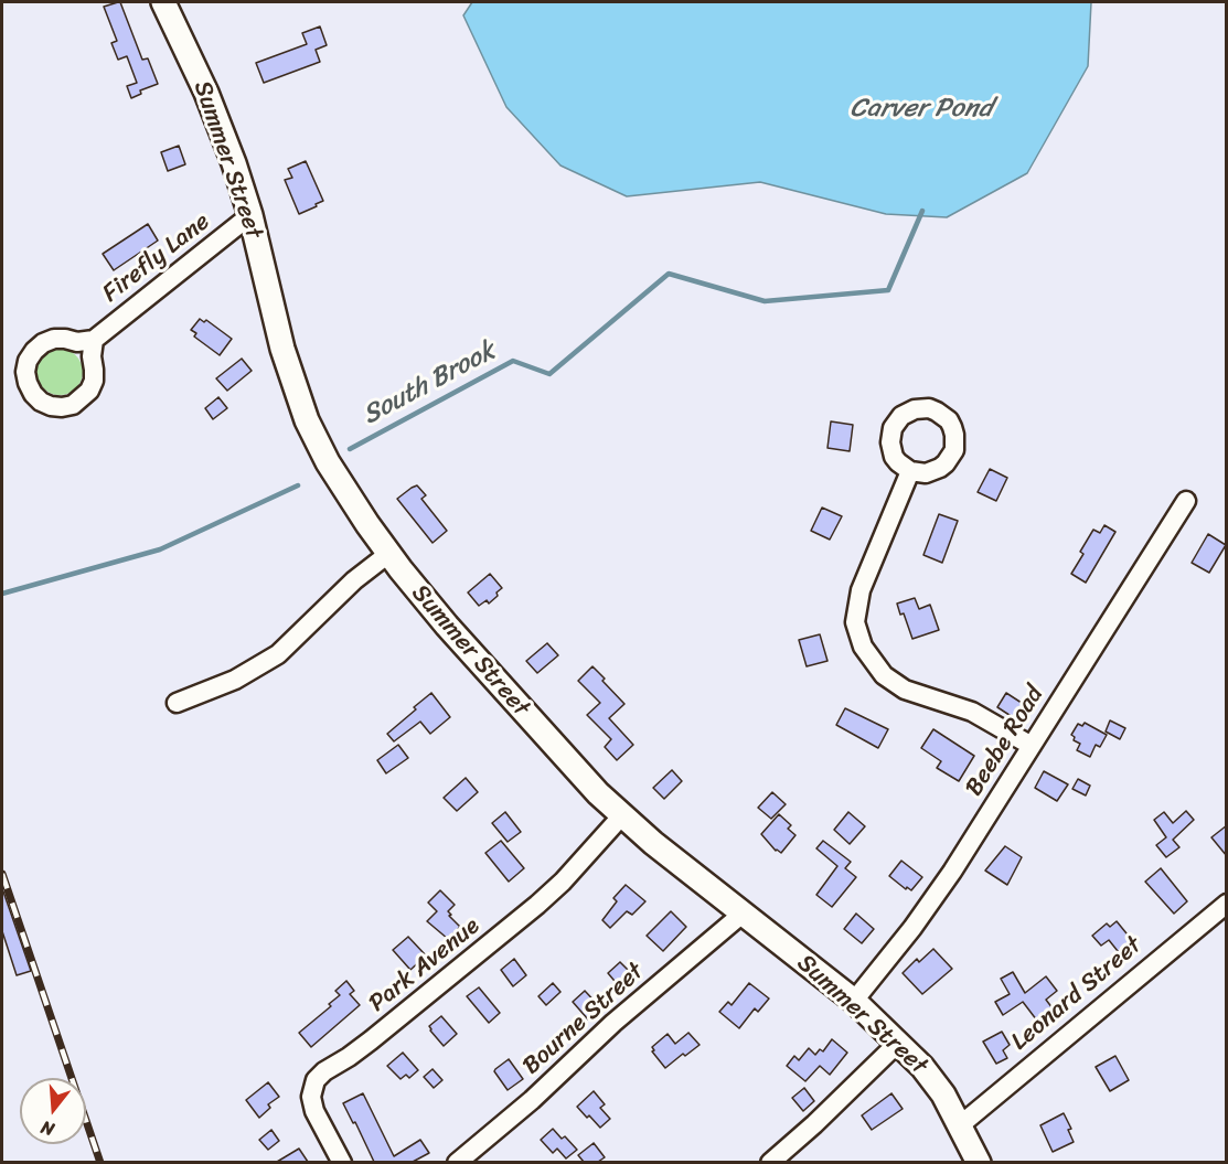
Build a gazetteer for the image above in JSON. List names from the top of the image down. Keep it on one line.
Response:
{"streets":{"main road":["Summer Street"],"street":["Firefly Lane","Beebe Road","Park Avenue","Leonard Street","Bourne Street"]},"crossings":[["Summer Street","Firefly Lane"],["Summer Street","Beebe Road"],["Summer Street","Park Avenue"],["Summer Street","Leonard Street"],["Summer Street","Bourne Street"]],"water":["Carver Pond","South Brook"],"north":"bottom"}
